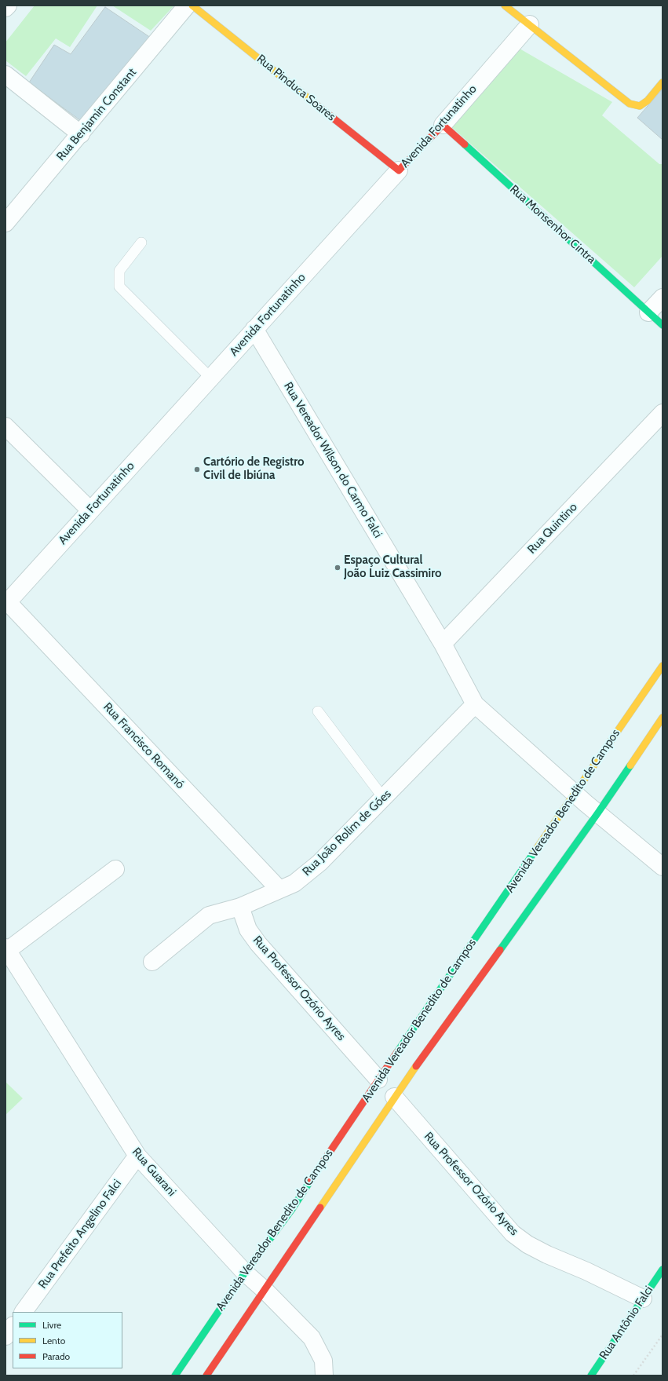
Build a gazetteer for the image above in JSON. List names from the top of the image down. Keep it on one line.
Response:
{"streets":{"main road":["Rua Pinduca Soares","Avenida Fortunatinho","Rua Monsenhor Cintra","Avenida Vereador Benedito de Campos","Rua Antônio Falci"],"street":["Rua Benjamin Constant","Rua Vereador Wilson do Carmo Falci","Rua Quintino","Rua Francisco Romanó","Rua João Rolim de Góes","Rua Professor Ozório Ayres","Rua Guarani","Rua Prefeito Angelino Falci"]},"crossings":[["Rua Pinduca Soares","Avenida Fortunatinho"],["Avenida Fortunatinho","Rua Monsenhor Cintra"],["Avenida Fortunatinho","Rua Vereador Wilson do Carmo Falci"],["Avenida Fortunatinho","Rua Francisco Romanó"],["Rua Vereador Wilson do Carmo Falci","Rua Quintino"],["Rua Vereador Wilson do Carmo Falci","Avenida Vereador Benedito de Campos"],["Rua Vereador Wilson do Carmo Falci","Rua João Rolim de Góes"],["Rua Francisco Romanó","Rua João Rolim de Góes"],["Avenida Vereador Benedito de Campos","Rua Professor Ozório Ayres"],["Avenida Vereador Benedito de Campos","Rua Guarani"],["Rua João Rolim de Góes","Rua Professor Ozório Ayres"],["Rua Professor Ozório Ayres","Rua Antônio Falci"],["Rua Guarani","Rua Prefeito Angelino Falci"]],"places":["Cartório de Registro Civil de Ibiúna","Espaço Cultural João Luiz Cassimiro"],"legend":["Livre","Lento","Parado"]}
